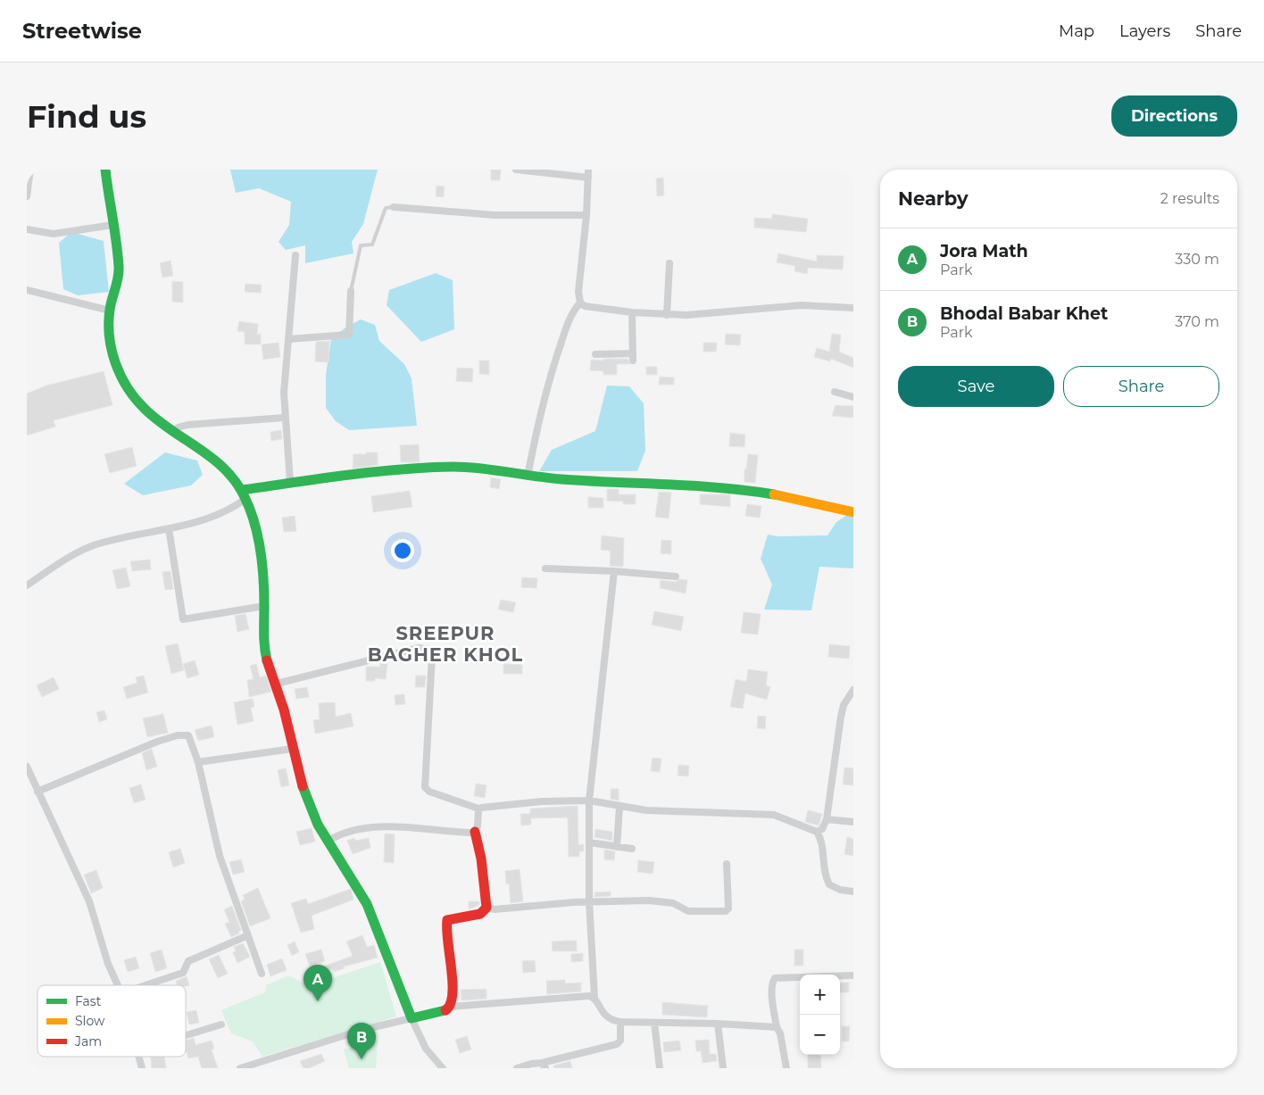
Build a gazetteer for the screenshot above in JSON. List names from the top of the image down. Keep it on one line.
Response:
{"districts":["SREEPUR BAGHER KHOL"],"legend":["Fast","Slow","Jam"],"page":{"header":"Streetwise","nav":["Map","Layers","Share"],"buttons":["Directions",["Save","Share"]],"title":"Find us","heading":["Nearby","2 results"],"list":[{"mark":"A","name":"Jora Math","note":"Park","value":"330 m"},{"mark":"B","name":"Bhodal Babar Khet","note":"Park","value":"370 m"}],"pins":["A","B"],"map_buttons":["+","−"]}}
